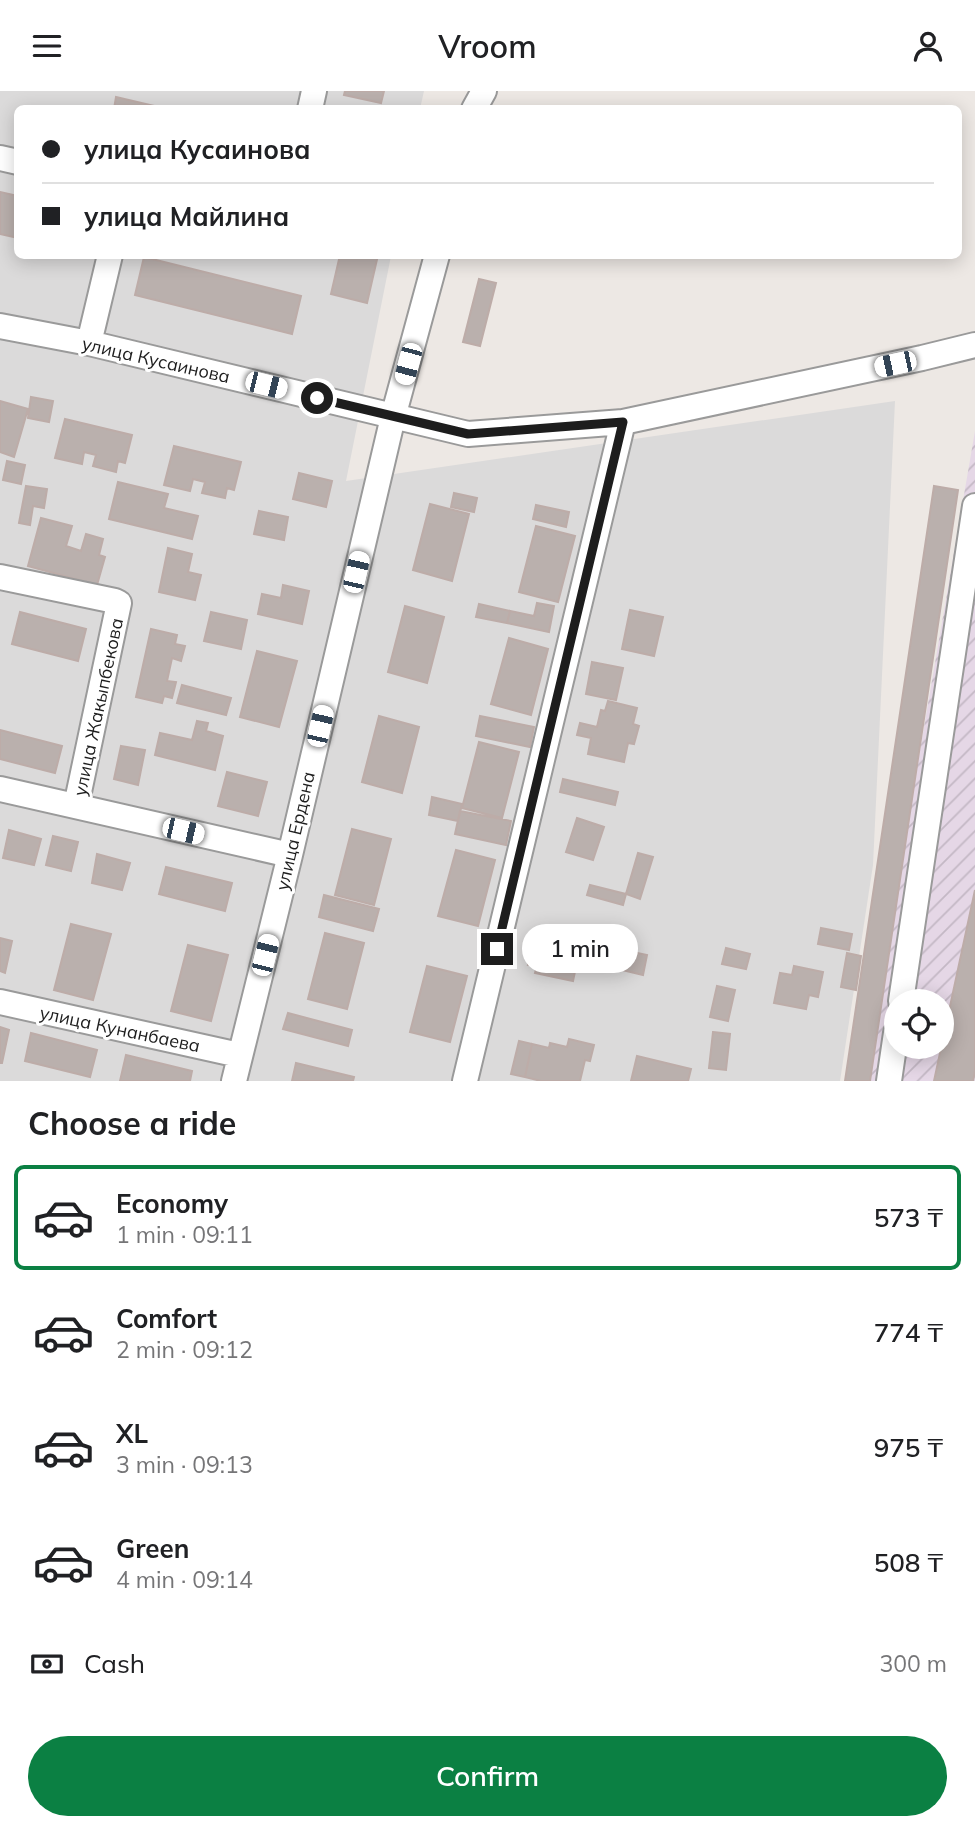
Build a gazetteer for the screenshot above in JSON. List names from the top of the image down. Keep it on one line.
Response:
{"streets":{"street":["улица Кусаинова","улица Жакыпбекова","улица Ердена","улица Кунанбаева"]},"crossings":[["улица Кусаинова","улица Ердена"],["улица Ердена","улица Кунанбаева"]],"page":{"header":"Vroom","banner":["улица Кусаинова","улица Майлина"],"bubble":"1 min","heading":"Choose a ride","list":[{"name":"Economy","note":"1 min · 09:11","value":"573 ₸"},{"name":"Comfort","note":"2 min · 09:12","value":"774 ₸"},{"name":"XL","note":"3 min · 09:13","value":"975 ₸"},{"name":"Green","note":"4 min · 09:14","value":"508 ₸"}],"pay":["Cash","300 m"],"buttons":"Confirm"}}
